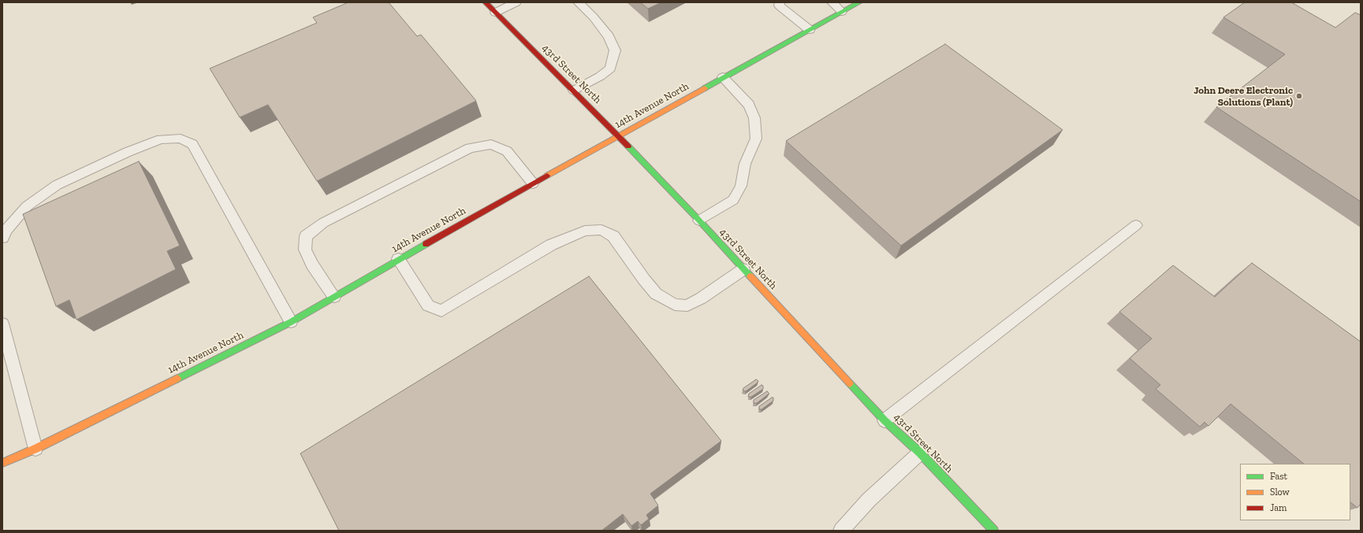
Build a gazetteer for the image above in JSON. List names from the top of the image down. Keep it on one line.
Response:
{"streets":{"street":["43rd Street North","14th Avenue North"]},"crossings":[["43rd Street North","14th Avenue North"]],"places":["John Deere Electronic Solutions (Plant)"],"legend":["Fast","Slow","Jam"]}
